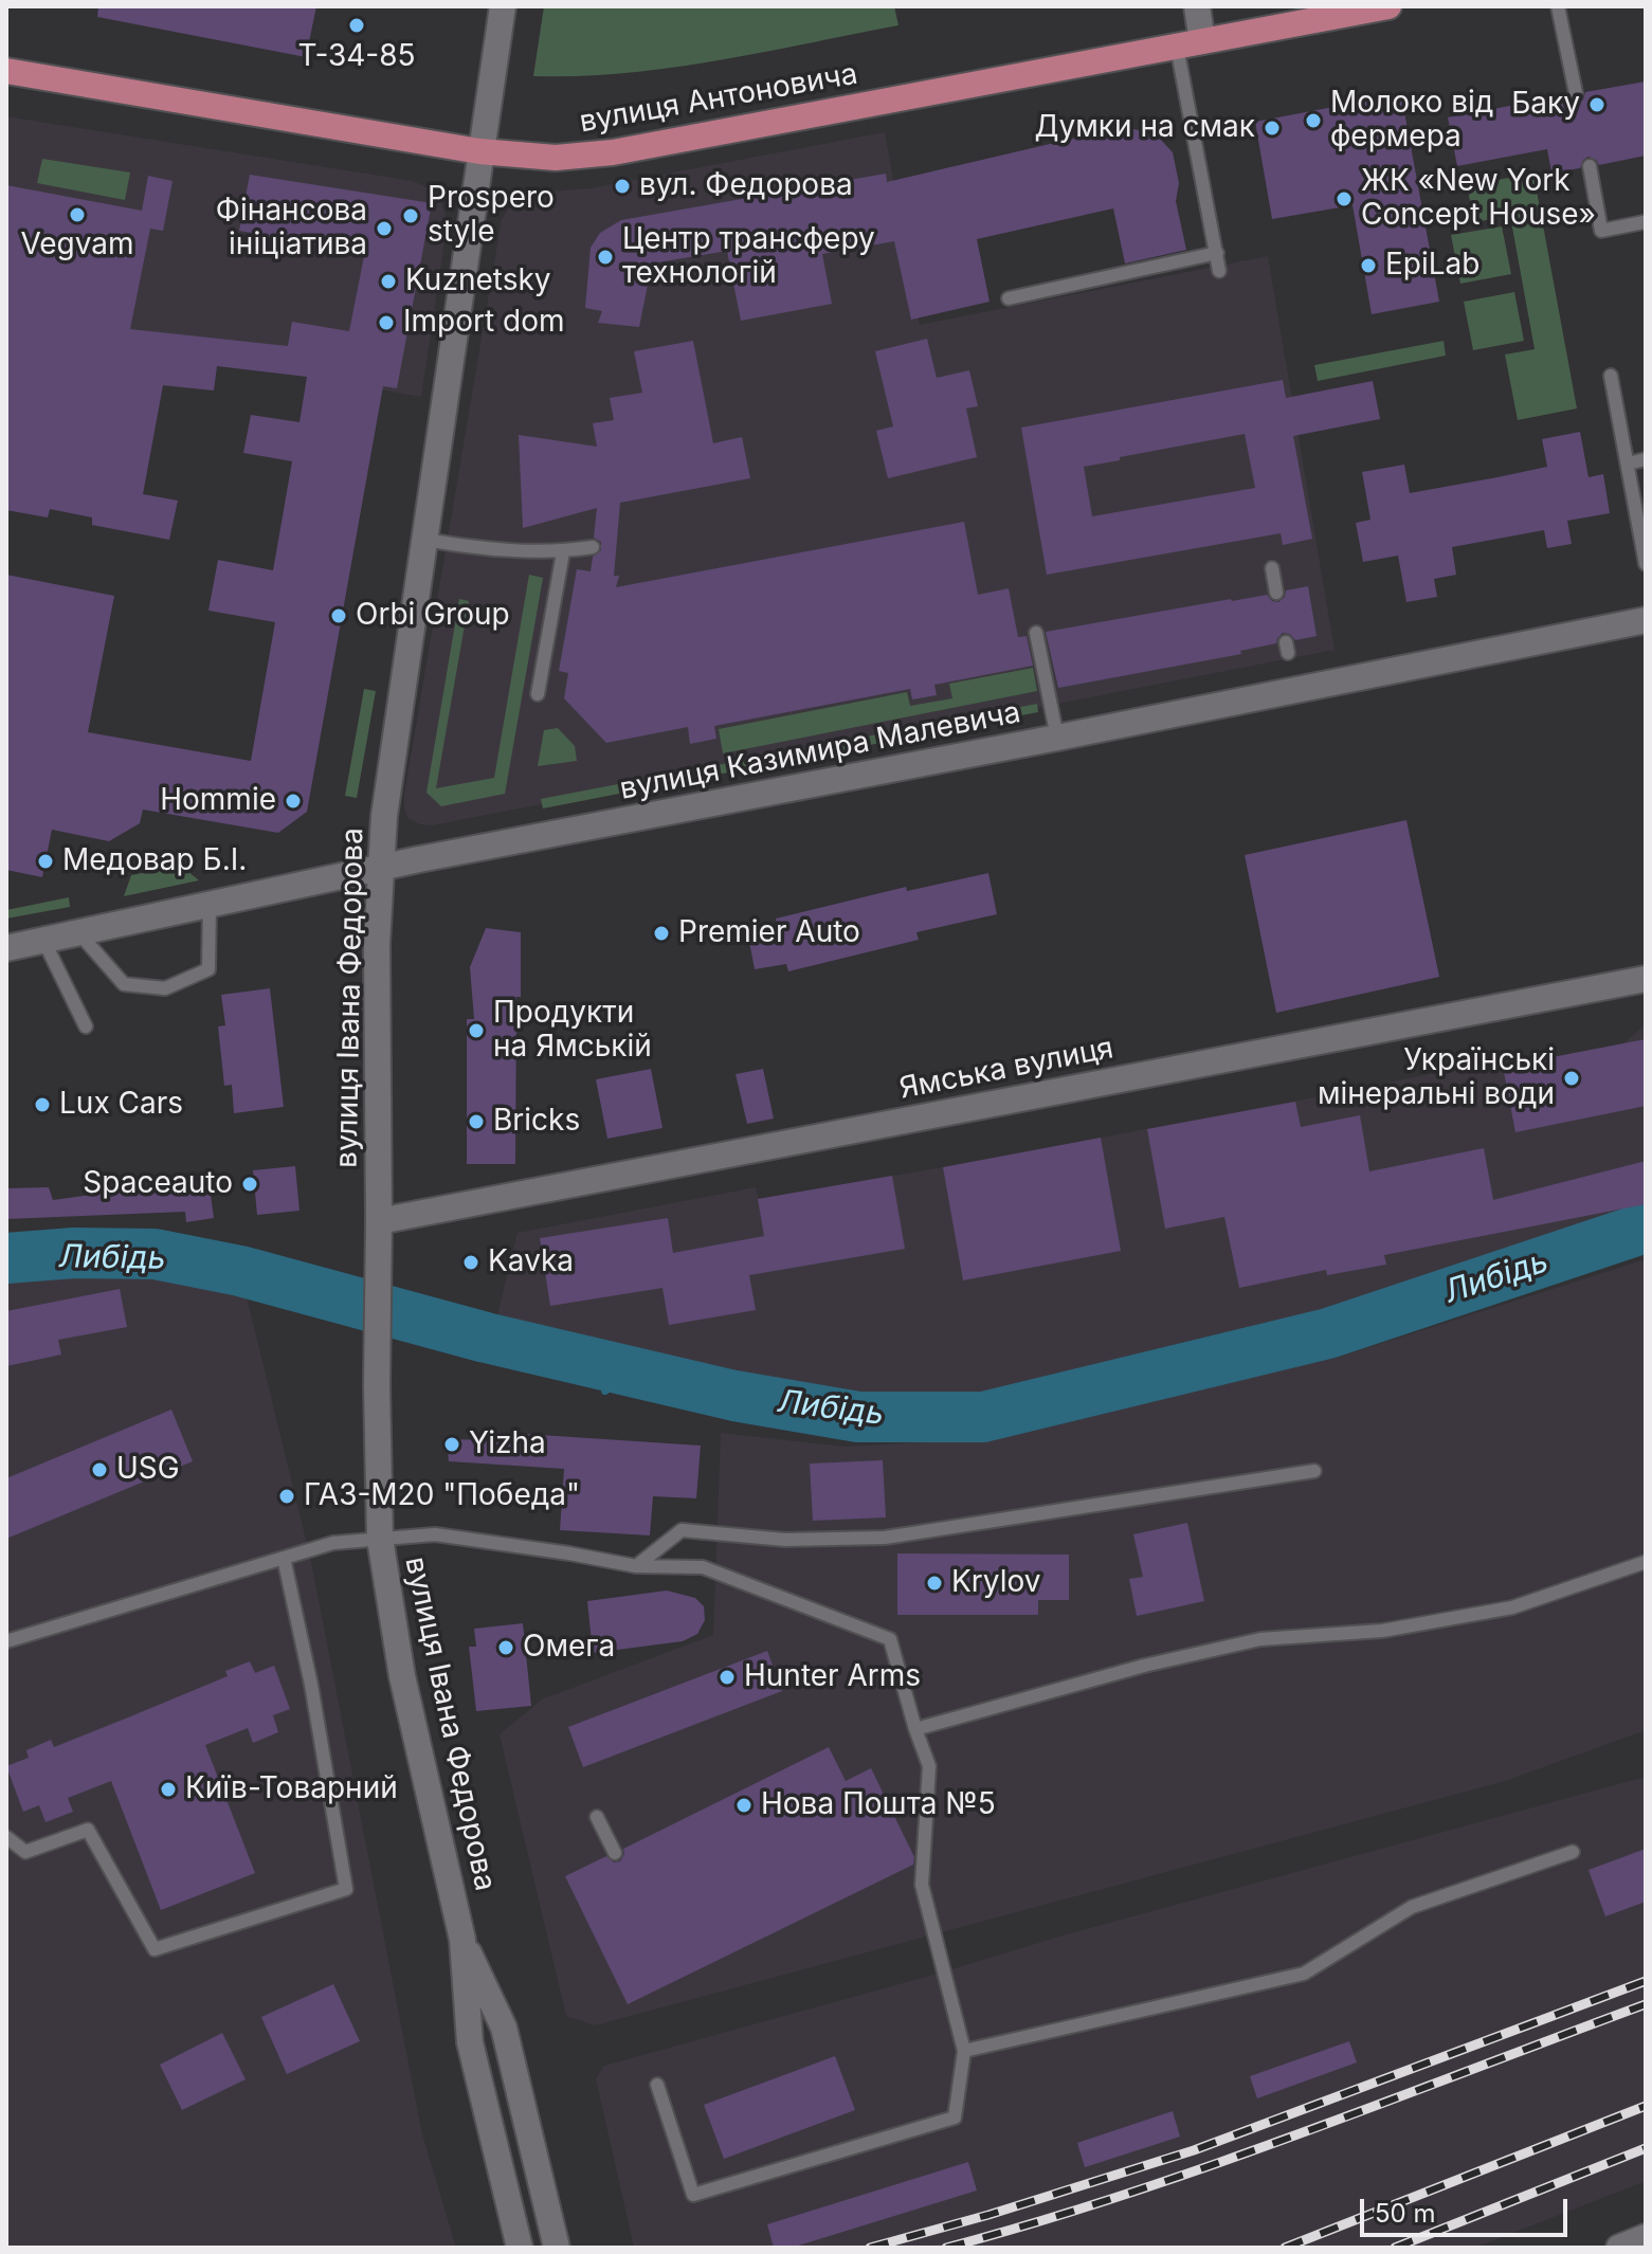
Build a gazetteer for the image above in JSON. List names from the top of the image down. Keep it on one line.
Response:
{"streets":{"main road":["вулиця Антоновича","вулиця Казимира Малевича","вулиця Івана Федорова","Ямська вулиця"]},"crossings":[["вулиця Антоновича","вулиця Івана Федорова"],["вулиця Казимира Малевича","вулиця Івана Федорова"],["вулиця Івана Федорова","Ямська вулиця"]],"water":["Либідь"],"places":["Т-34-85","Баку","Молоко від фермера","Думки на смак","вул. Федорова","ЖК «New York Concept House»","Vegvam","Prospero style","Фінансова ініціатива","Центр трансферу технологій","EpiLab","Kuznetsky","Import dom","Orbi Group","Hommie","Медовар Б.І.","Premier Auto","Продукти на Ямській","Українські мінеральні води","Lux Cars","Bricks","Spaceauto","Kavka","Yizha","USG","ГАЗ-М20 \"Победа\"","Krylov","Омега","Hunter Arms","Київ-Товарний","Нова Пошта №5"],"scale_bar":"50 m"}
